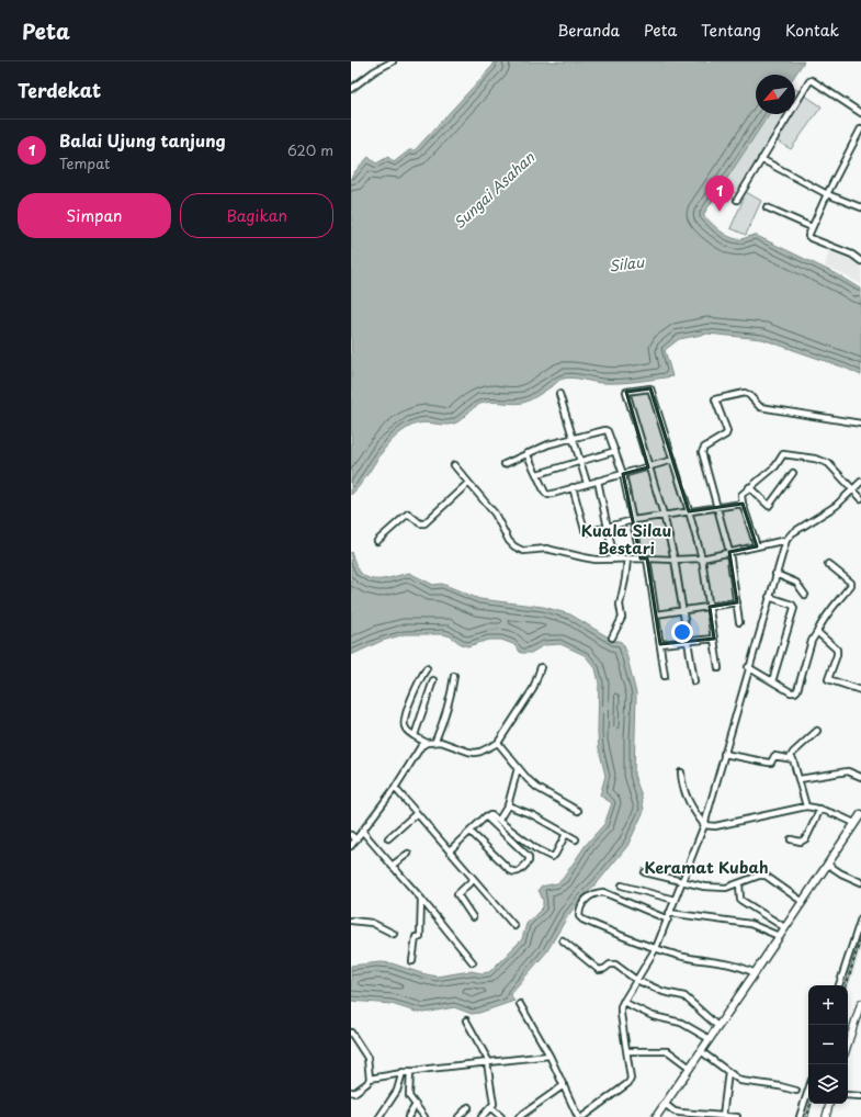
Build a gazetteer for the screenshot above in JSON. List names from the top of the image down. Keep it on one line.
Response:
{"districts":["Kuala Silau Bestari","Keramat Kubah"],"water":["Sungai Asahan","Silau"],"north":"bottom left","page":{"header":"Peta","nav":["Beranda","Peta","Tentang","Kontak"],"heading":"Terdekat","list":[{"mark":"1","name":"Balai Ujung tanjung","note":"Tempat","value":"620 m"}],"pins":"1","buttons":["Simpan","Bagikan"],"map_buttons":["+","−"]}}
